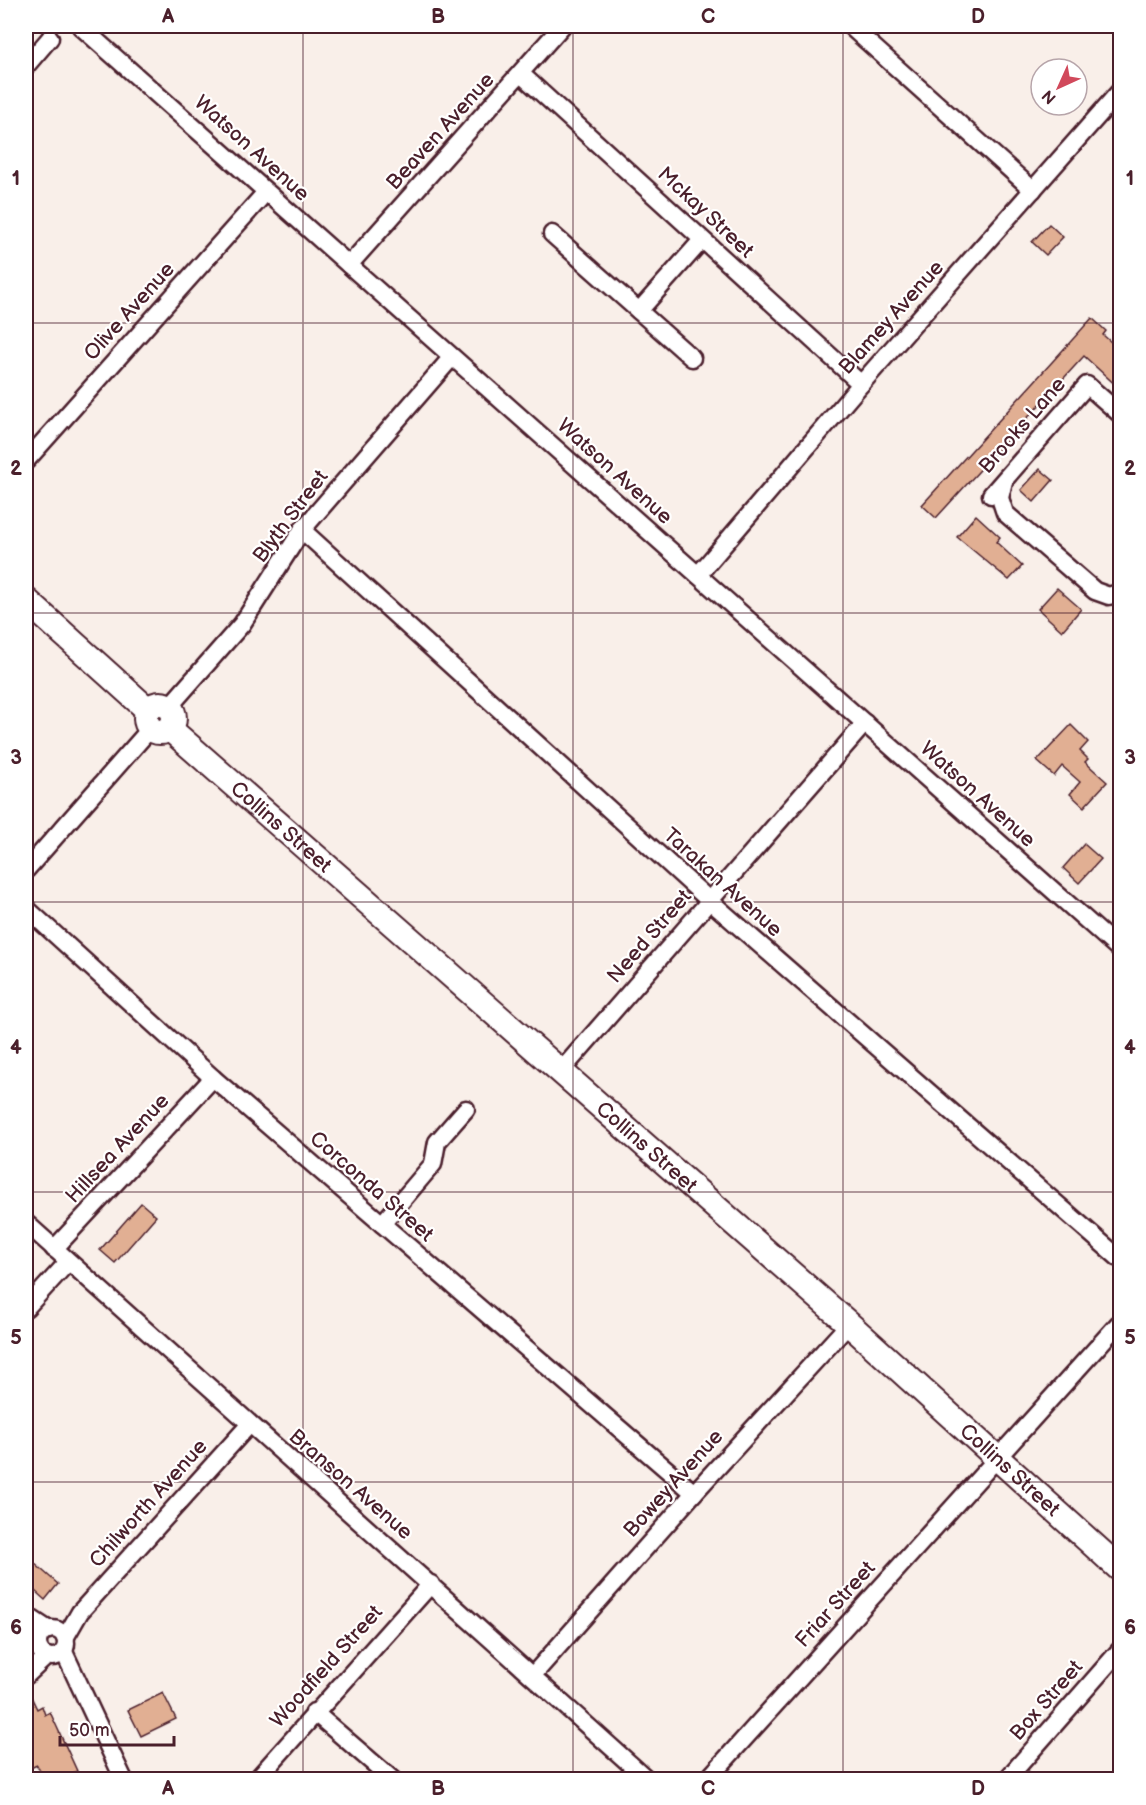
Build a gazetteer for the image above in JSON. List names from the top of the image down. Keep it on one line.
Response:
{"streets":{"street":["Beaven Avenue","Watson Avenue","Mckay Street","Olive Avenue","Blamey Avenue","Brooks Lane","Blyth Street","Collins Street","Tarakan Avenue","Need Street","Hillsea Avenue","Corconda Street","Bowey Avenue","Branson Avenue","Chilworth Avenue","Friar Street","Woodfield Street","Box Street"]},"crossings":[["Beaven Avenue","Watson Avenue"],["Beaven Avenue","Mckay Street"],["Watson Avenue","Olive Avenue"],["Watson Avenue","Blamey Avenue"],["Watson Avenue","Blyth Street"],["Watson Avenue","Need Street"],["Mckay Street","Blamey Avenue"],["Blyth Street","Collins Street"],["Blyth Street","Tarakan Avenue"],["Collins Street","Need Street"],["Collins Street","Bowey Avenue"],["Collins Street","Friar Street"],["Tarakan Avenue","Need Street"],["Hillsea Avenue","Corconda Street"],["Hillsea Avenue","Branson Avenue"],["Corconda Street","Bowey Avenue"],["Bowey Avenue","Branson Avenue"],["Branson Avenue","Chilworth Avenue"],["Branson Avenue","Woodfield Street"]],"scale_bar":"50 m","north":"bottom left","grid":{"columns":["A","B","C","D"],"rows":["1","2","3","4","5","6"]}}
